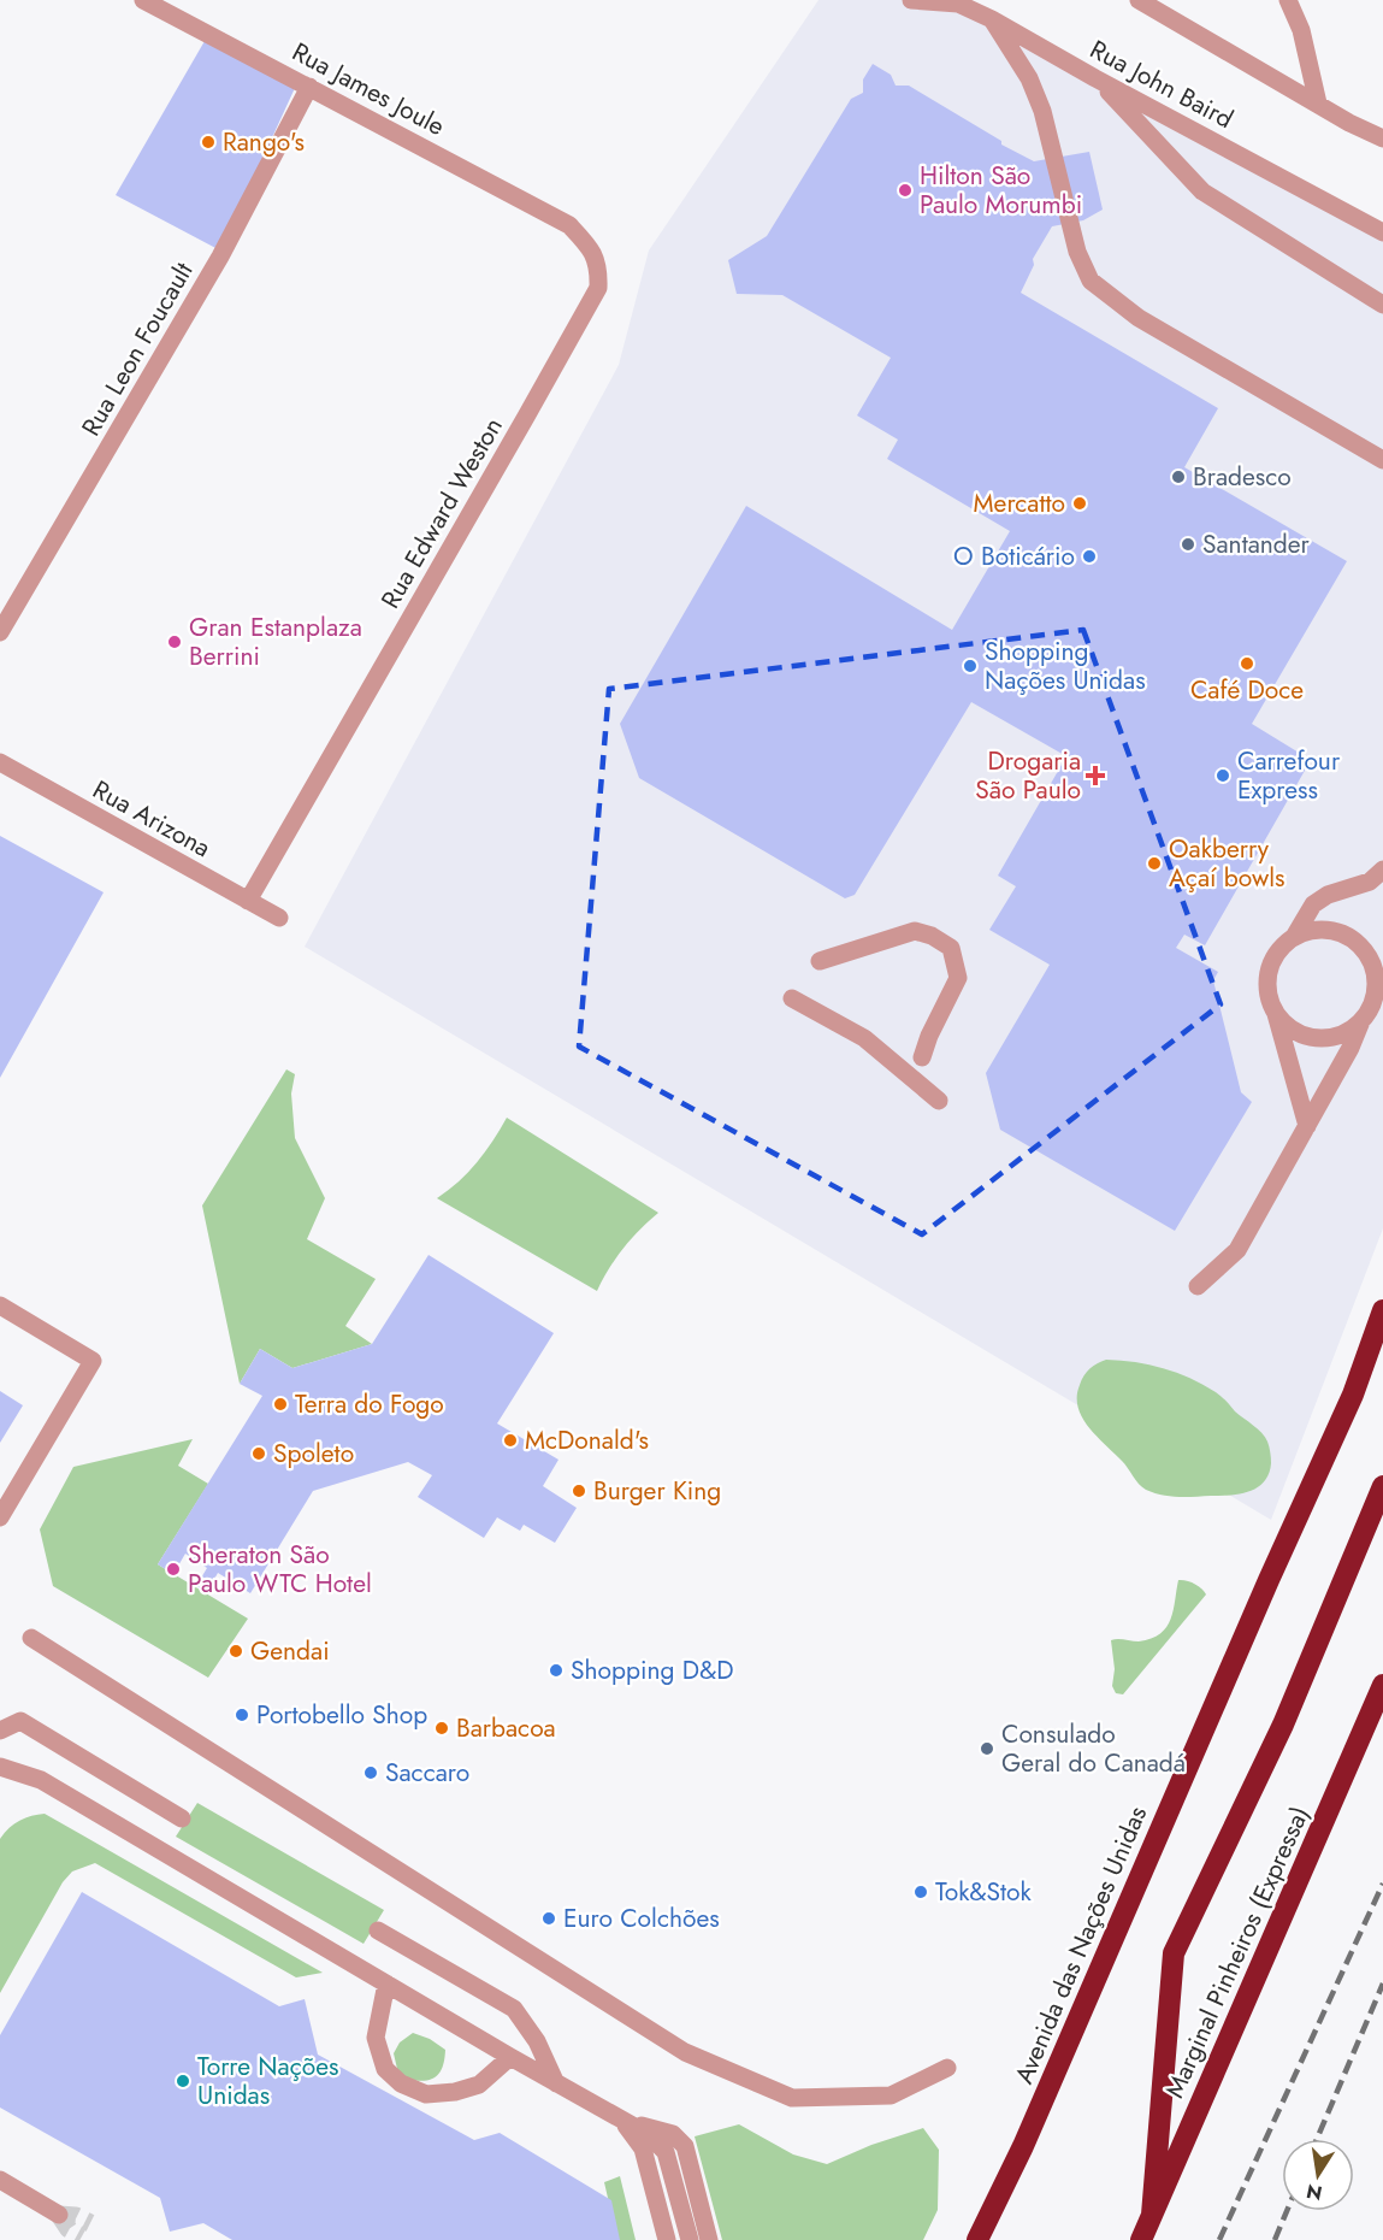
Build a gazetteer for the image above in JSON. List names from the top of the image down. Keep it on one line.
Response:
{"streets":{"highway":["Avenida das Nações Unidas","Marginal Pinheiros (Expressa)"],"street":["Rua John Baird","Rua James Joule","Rua Leon Foucault","Rua Edward Weston","Rua Arizona"]},"crossings":[["Rua James Joule","Rua Leon Foucault"],["Rua James Joule","Rua Edward Weston"],["Rua Edward Weston","Rua Arizona"]],"places":{"other":["Rango's","Hilton São Paulo Morumbi","Bradesco","Mercatto","Santander","O Boticário","Gran Estanplaza Berrini","Café Doce","Shopping Nações Unidas","Carrefour Express","Oakberry Açaí bowls","Terra do Fogo","McDonald's","Spoleto","Burger King","Sheraton São Paulo WTC Hotel","Gendai","Shopping D&D","Portobello Shop","Barbacoa","Consulado Geral do Canadá","Saccaro","Tok&Stok","Euro Colchões","Torre Nações Unidas"],"health":["Drogaria São Paulo"]},"north":"bottom"}
